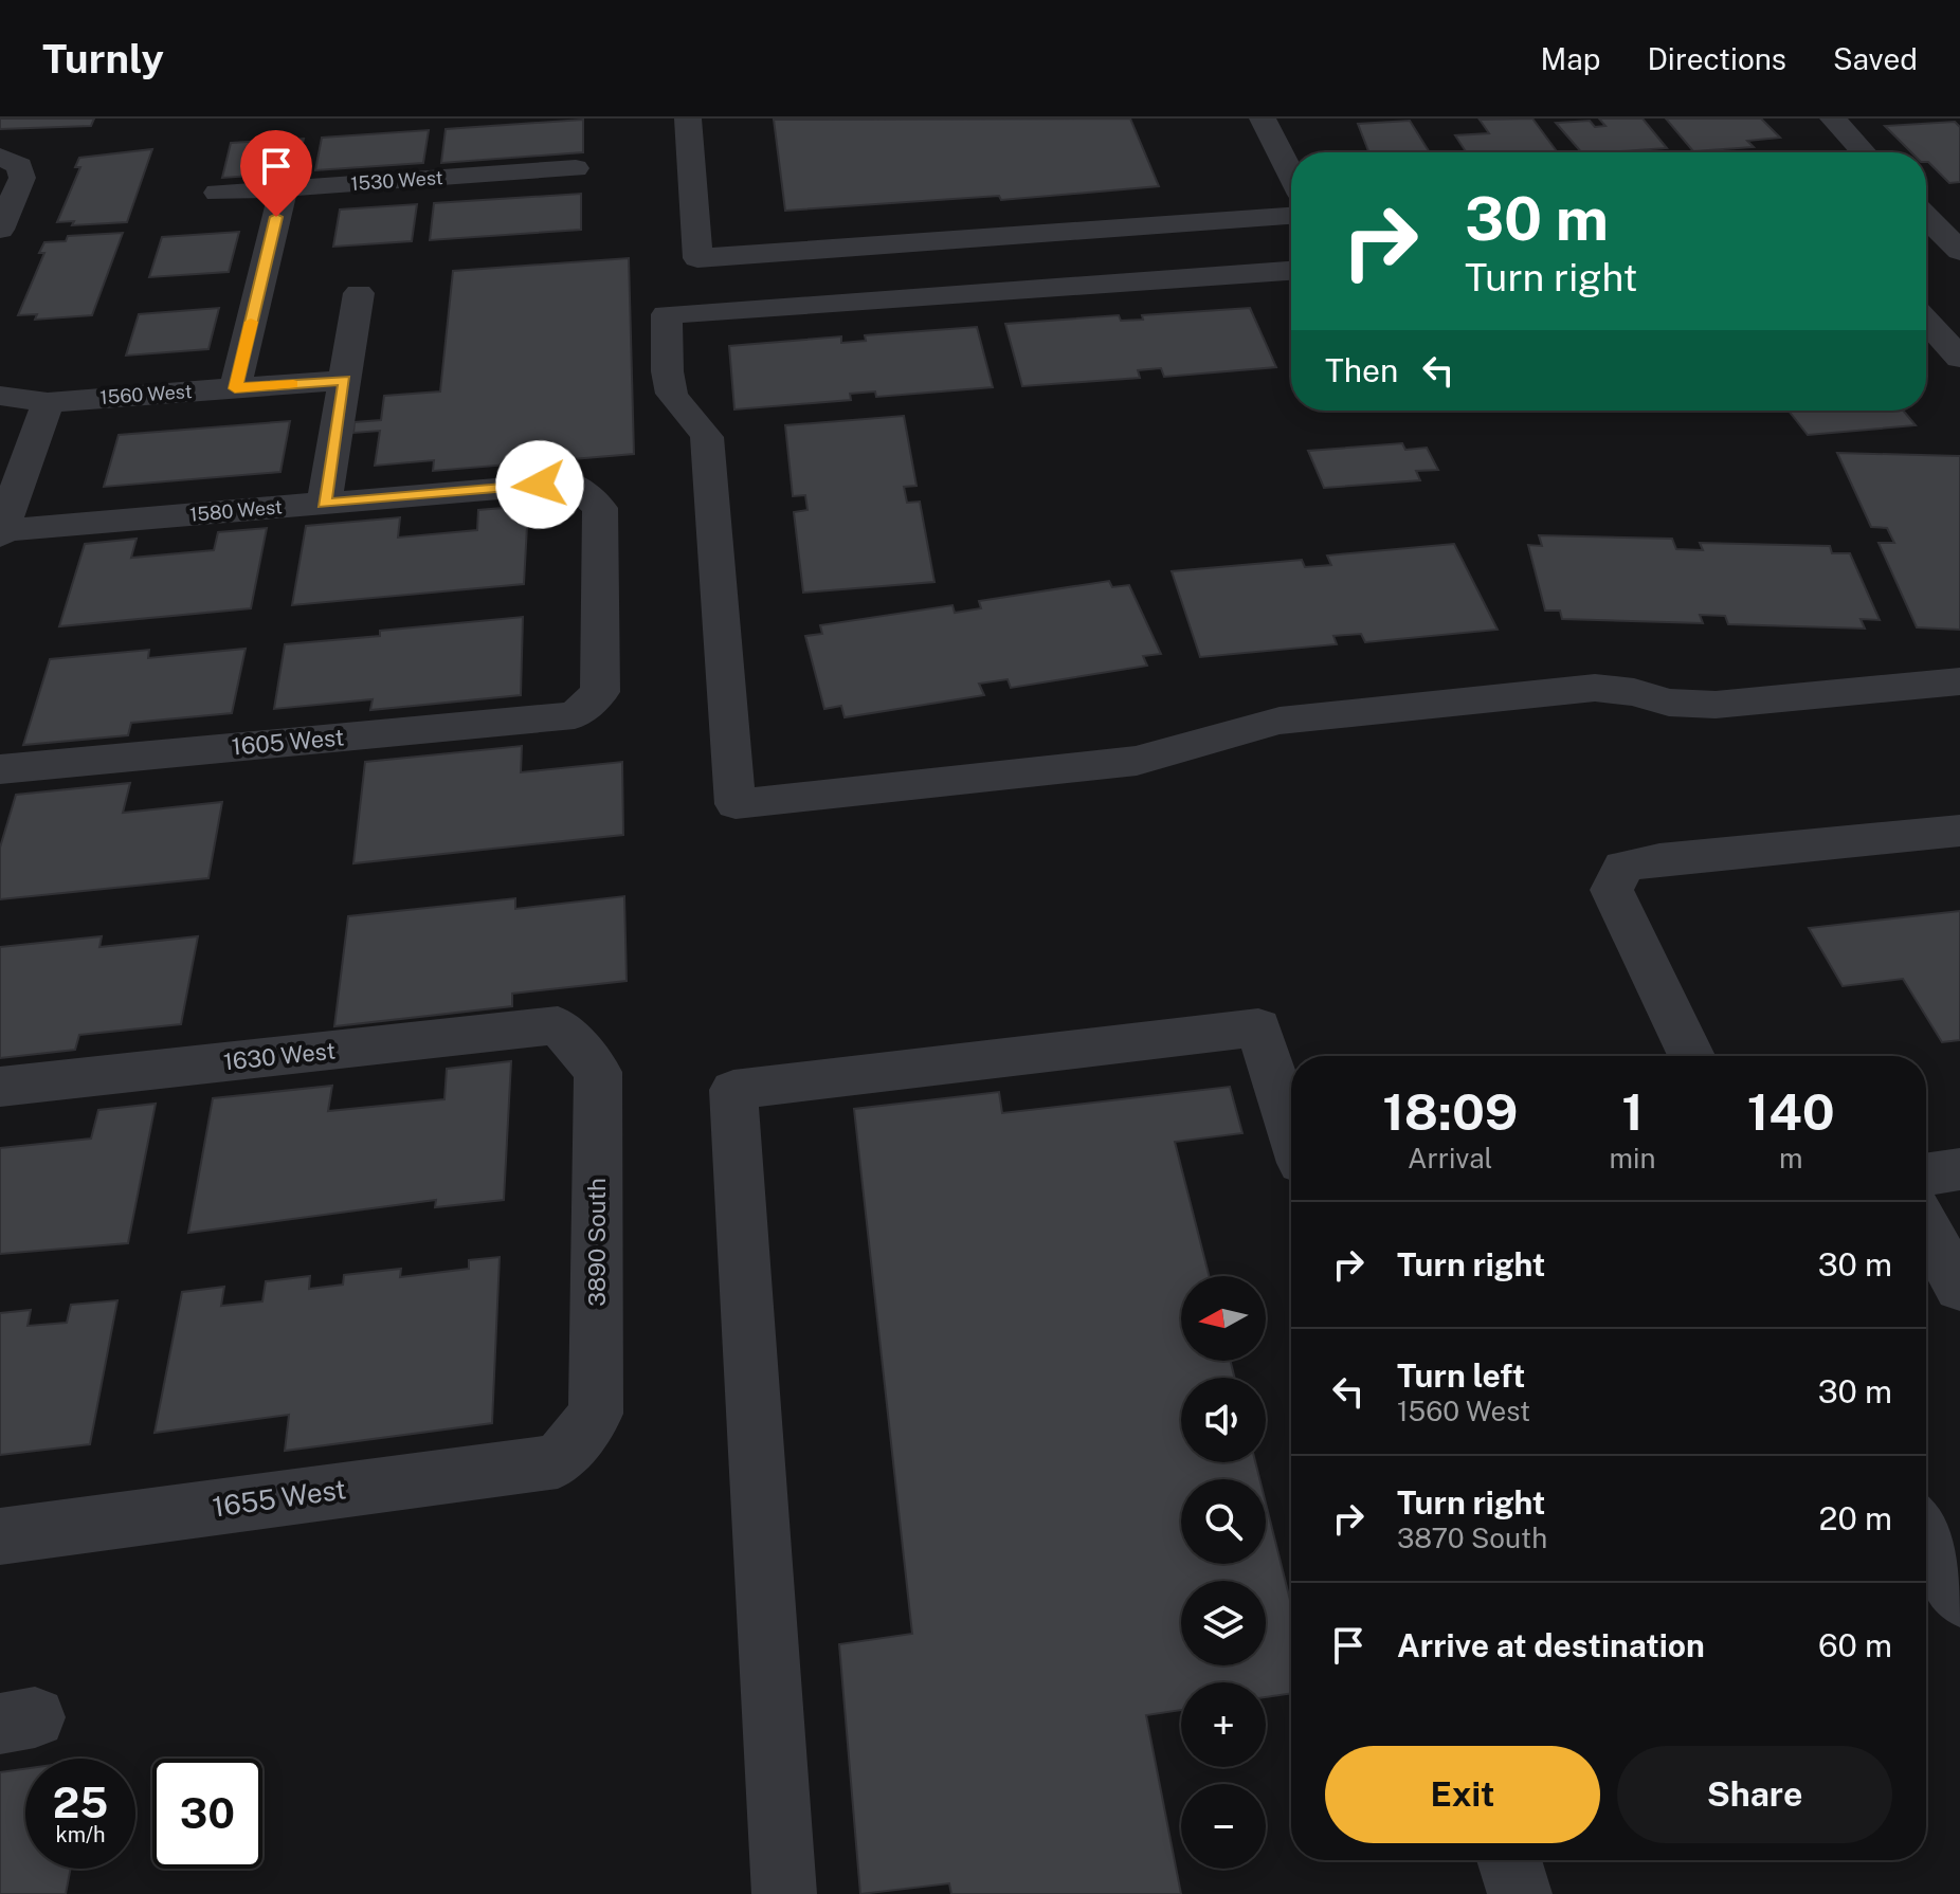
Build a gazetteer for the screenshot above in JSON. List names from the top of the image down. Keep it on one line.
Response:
{"streets":{"street":["1530 West","1560 West","1580 West","1605 West","1630 West","3890 South","1655 West"]},"crossings":[["1580 West","1605 West"],["1630 West","3890 South"],["3890 South","1655 West"]],"north":"left","page":{"header":"Turnly","nav":["Map","Directions","Saved"],"turn":["30 m","Turn right"],"then":"Then","eta":["18:09","Arrival","1","min","140","m"],"list":[{"name":"Turn right","value":"30 m"},{"name":"Turn left","note":"1560 West","value":"30 m"},{"name":"Turn right","note":"3870 South","value":"20 m"},{"name":"Arrive at destination","value":"60 m"}],"map_buttons":["+","−"],"buttons":["Exit","Share"],"speed":"25 km/h","limit":"30"}}
